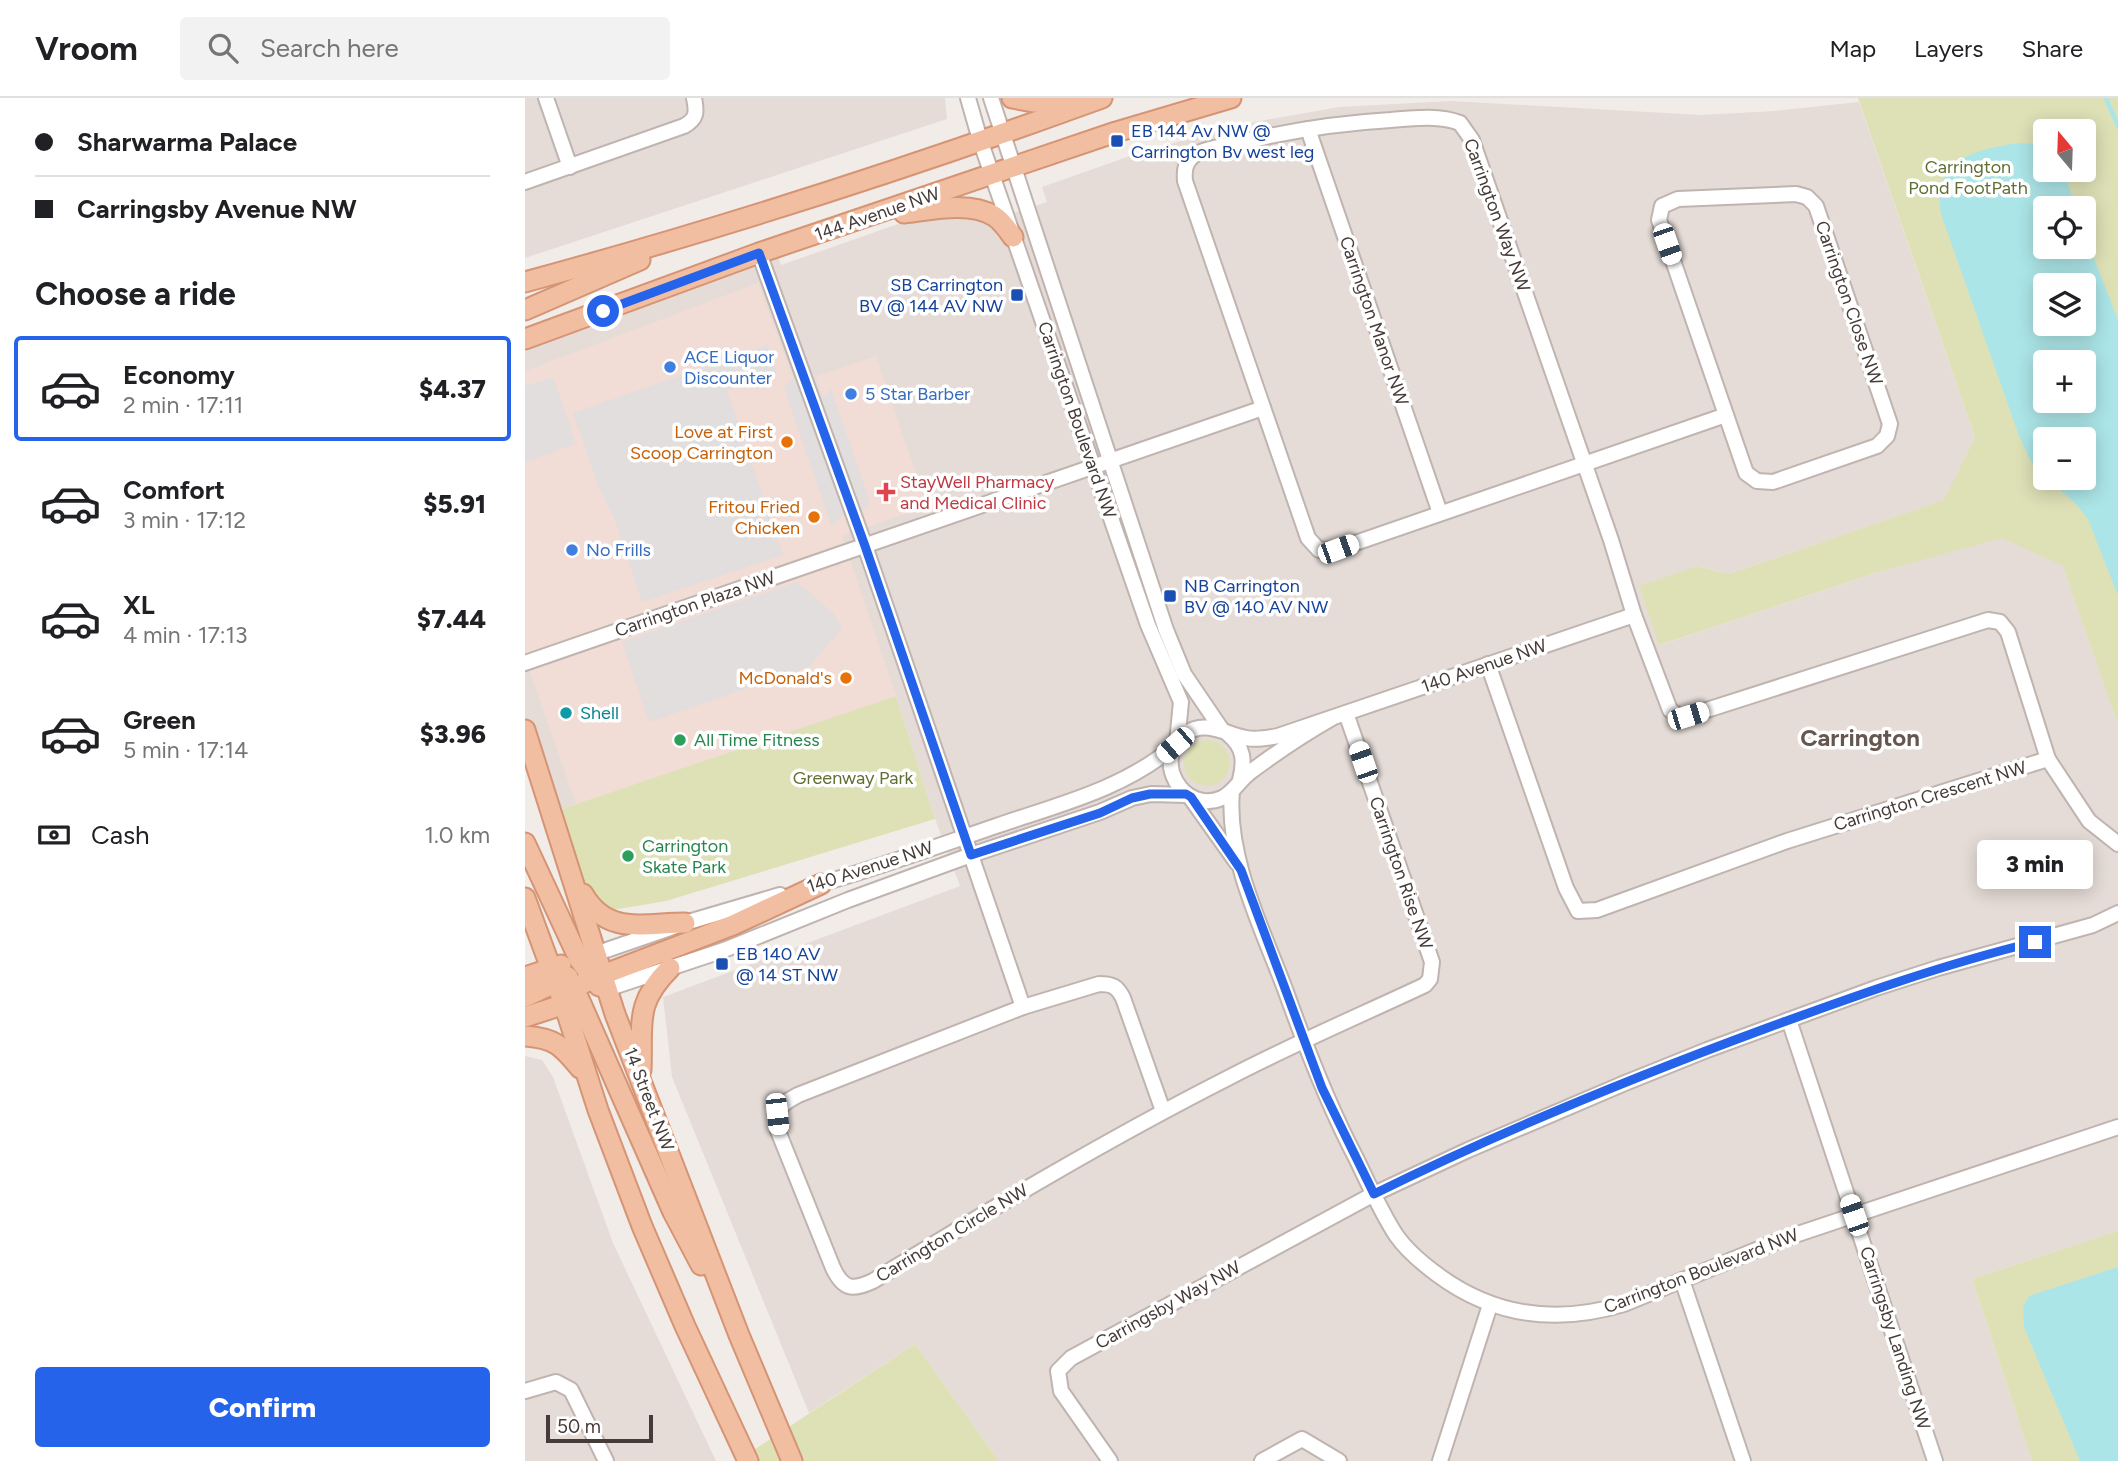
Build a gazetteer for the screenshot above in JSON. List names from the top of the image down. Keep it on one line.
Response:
{"streets":{"main road":["144 Avenue NW","14 Street NW"],"street":["Carrington Way NW","Carrington Close NW","Carrington Manor NW","Carrington Boulevard NW","Carrington Plaza NW","140 Avenue NW","Carrington Crescent NW","Carrington Rise NW","Carrington Circle NW","Carringsby Way NW","Carringsby Landing NW"]},"crossings":[["144 Avenue NW","Carrington Boulevard NW"],["Carrington Way NW","Carrington Manor NW"],["Carrington Way NW","140 Avenue NW"],["Carrington Way NW","Carrington Crescent NW"],["Carrington Boulevard NW","Carrington Plaza NW"],["Carrington Boulevard NW","140 Avenue NW"],["Carrington Boulevard NW","Carrington Rise NW"],["Carrington Boulevard NW","Carrington Circle NW"],["Carrington Boulevard NW","Carringsby Way NW"],["Carrington Boulevard NW","Carringsby Landing NW"],["140 Avenue NW","Carrington Crescent NW"],["140 Avenue NW","Carrington Rise NW"],["140 Avenue NW","14 Street NW"],["Carrington Rise NW","Carrington Circle NW"]],"districts":["Carrington"],"parks":["Carrington Pond FootPath","Greenway Park"],"places":{"transit":["EB 144 Av NW @ Carrington Bv west leg","SB Carrington BV @ 144 AV NW","NB Carrington BV @ 140 AV NW","EB 140 AV @ 14 ST NW"],"other":["ACE Liquor Discounter","5 Star Barber","Love at First Scoop Carrington","Fritou Fried Chicken","No Frills","McDonald's","Shell","All Time Fitness","Carrington Skate Park"],"health":["StayWell Pharmacy and Medical Clinic"]},"scale_bar":"50 m","north":"top","page":{"header":"Vroom","search":"Search here","nav":["Map","Layers","Share"],"banner":["Sharwarma Palace","Carringsby Avenue NW"],"map_buttons":["+","−"],"heading":"Choose a ride","list":[{"name":"Economy","note":"2 min · 17:11","value":"$4.37"},{"name":"Comfort","note":"3 min · 17:12","value":"$5.91"},{"name":"XL","note":"4 min · 17:13","value":"$7.44"},{"name":"Green","note":"5 min · 17:14","value":"$3.96"}],"pay":["Cash","1.0 km"],"bubble":"3 min","buttons":"Confirm","scale":"50 m"}}
